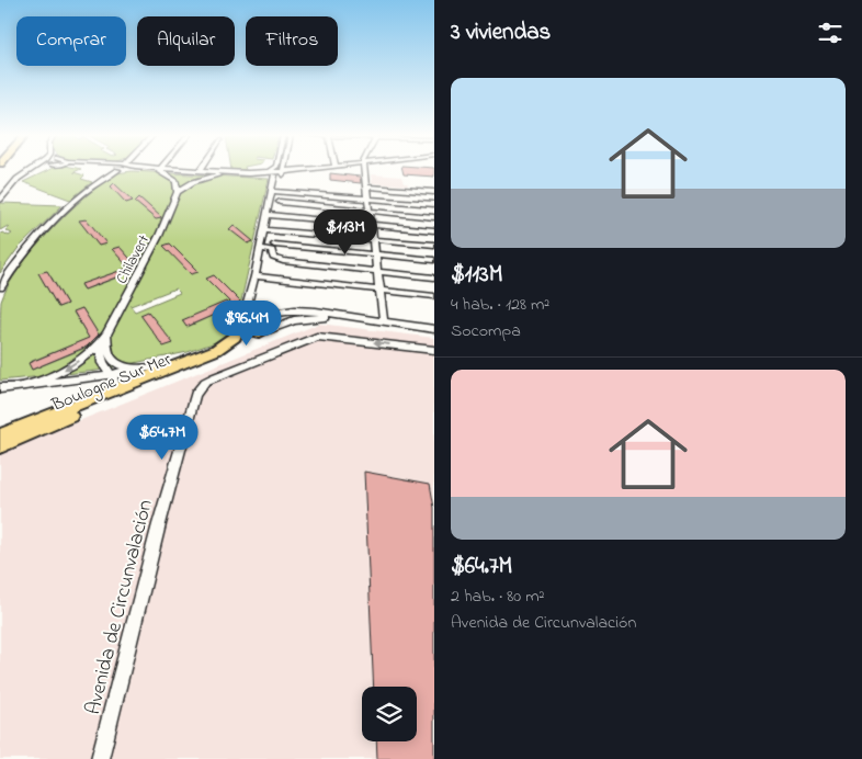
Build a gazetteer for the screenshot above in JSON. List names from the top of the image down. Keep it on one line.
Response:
{"streets":{"main road":["Boulogne Sur Mer"],"street":["Chilavert","Avenida de Circunvalación"]},"one_way":["Avenida de Circunvalación"],"page":{"heading":"3 viviendas","chip":["Comprar","Alquilar","Filtros"],"list":[{"name":"$113M","note":"4 hab. · 128 m² · Socompa"},{"name":"$64.7M","note":"2 hab. · 80 m² · Avenida de Circunvalación"}],"price":["$113M","$96.4M","$64.7M"]}}
